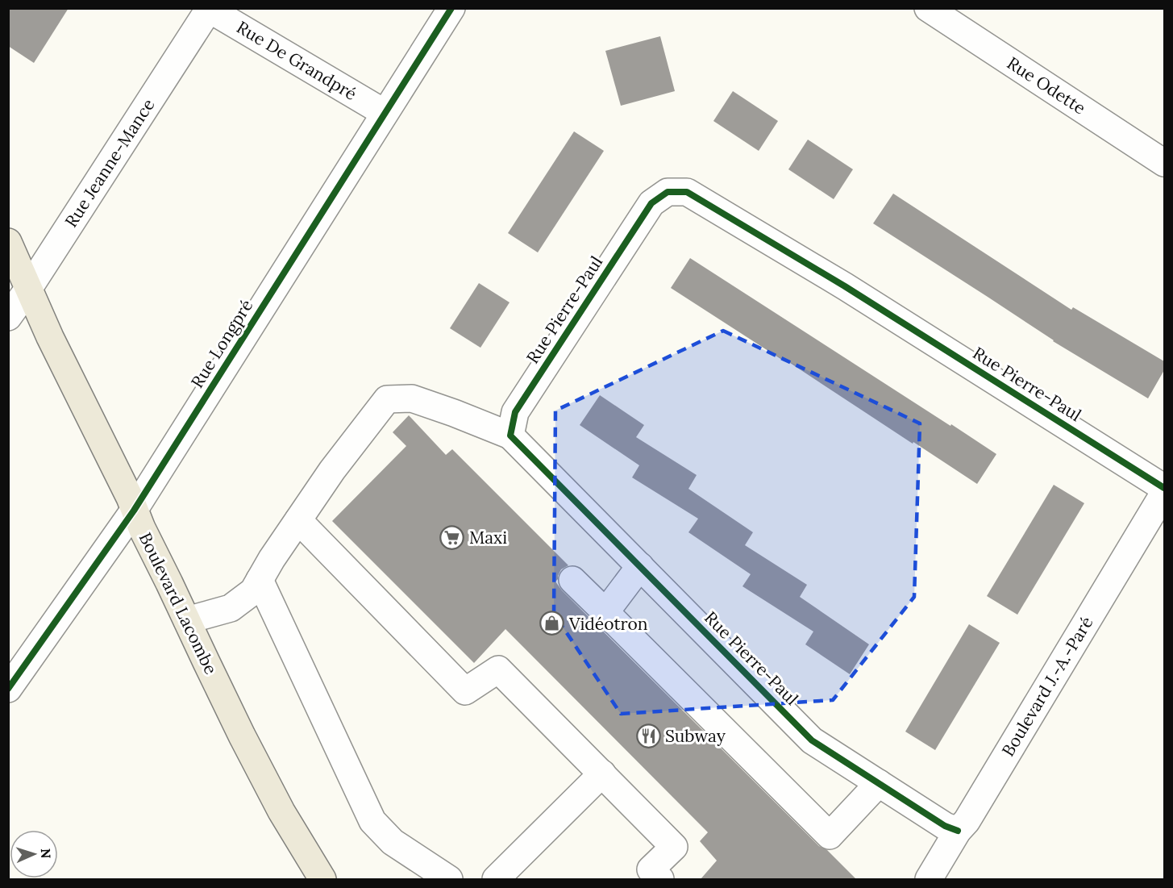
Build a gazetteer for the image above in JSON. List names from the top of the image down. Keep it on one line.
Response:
{"streets":{"main road":["Boulevard Lacombe"],"street":["Rue De Grandpré","Rue Odette","Rue Jeanne-Mance","Rue Pierre-Paul","Rue Longpré","Boulevard J.-A.-Paré"]},"crossings":[["Rue De Grandpré","Rue Jeanne-Mance"],["Rue De Grandpré","Rue Longpré"],["Rue Jeanne-Mance","Boulevard Lacombe"],["Rue Pierre-Paul","Boulevard J.-A.-Paré"],["Rue Longpré","Boulevard Lacombe"]],"places":{"supermarket":["Maxi"],"shop":["Vidéotron"],"restaurant":["Subway"]},"north":"right"}
